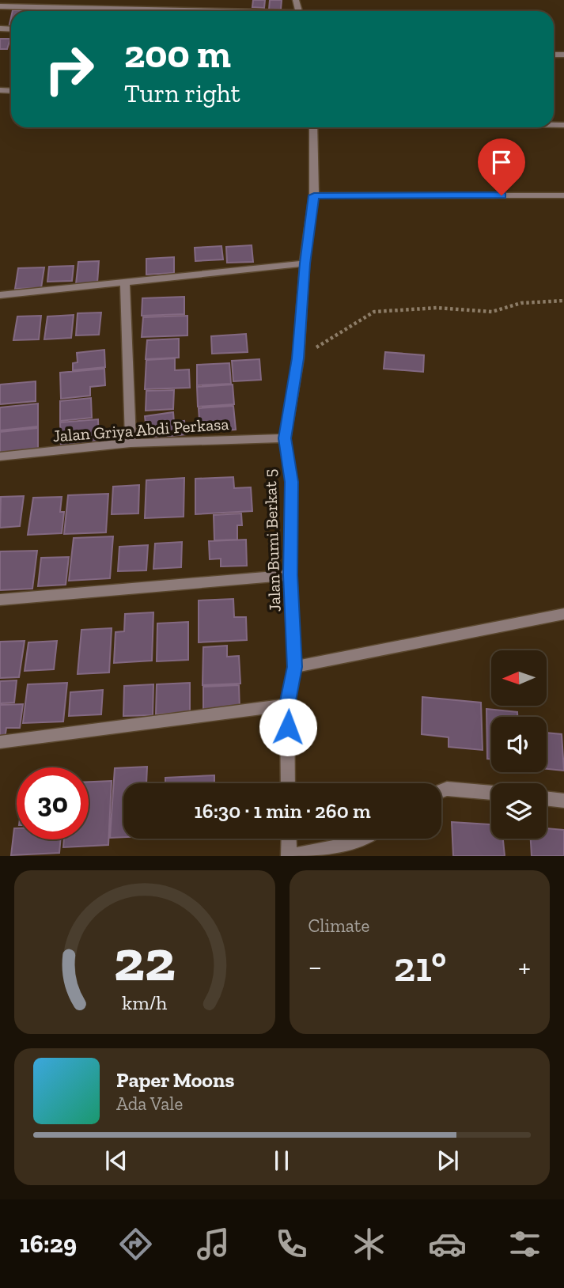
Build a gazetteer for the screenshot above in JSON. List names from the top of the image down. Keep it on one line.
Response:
{"streets":{"street":["Jalan Griya Abdi Perkasa","Jalan Bumi Berkat 5"]},"crossings":[["Jalan Griya Abdi Perkasa","Jalan Bumi Berkat 5"]],"north":"left","page":{"turn":["200 m","Turn right"],"limit":"30","trip":"16:30 · 1 min · 260 m","tile":"Climate","heat":["−","21°","+"],"song":["Paper Moons","Ada Vale"],"tabs":"16:29","gauge":["22","km/h"]}}
